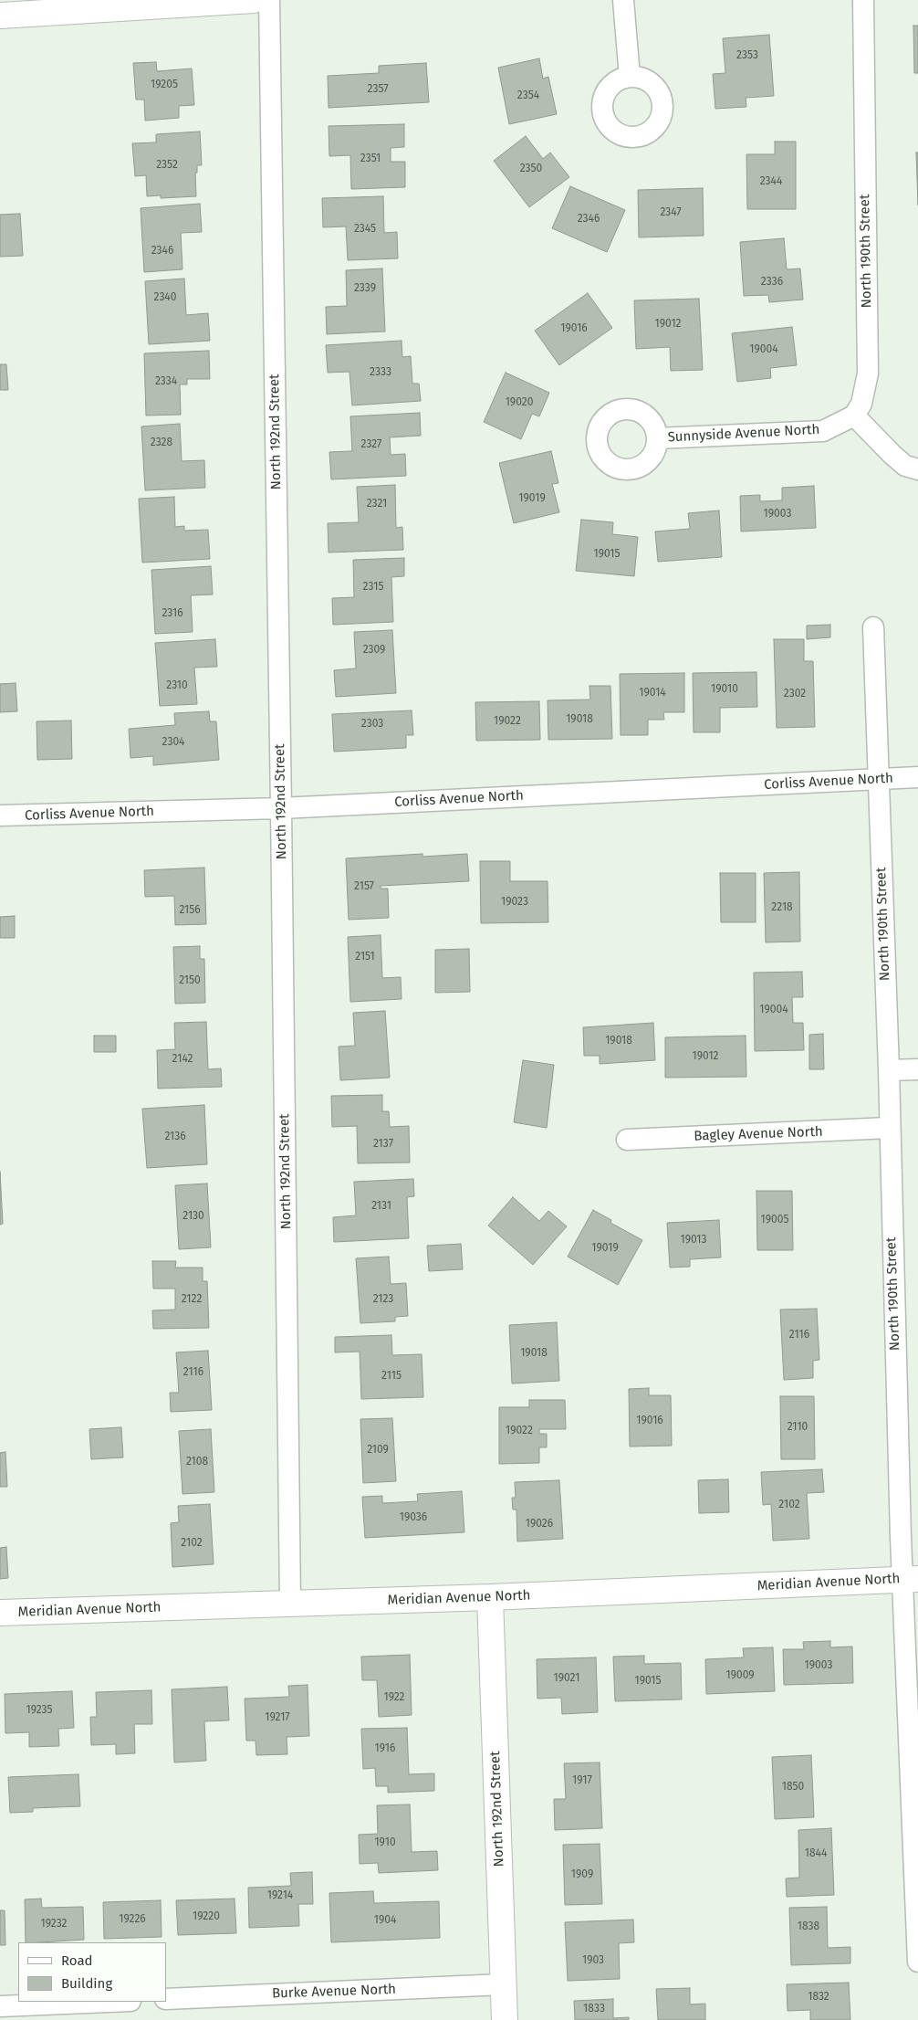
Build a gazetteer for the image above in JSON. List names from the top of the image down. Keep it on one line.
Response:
{"streets":{"street":["North 190th Street","North 192nd Street","Sunnyside Avenue North","Corliss Avenue North","Bagley Avenue North","Meridian Avenue North","Burke Avenue North"]},"crossings":[["North 190th Street","Sunnyside Avenue North"],["North 190th Street","Corliss Avenue North"],["North 190th Street","Bagley Avenue North"],["North 190th Street","Meridian Avenue North"],["North 192nd Street","Corliss Avenue North"],["North 192nd Street","Meridian Avenue North"],["North 192nd Street","Burke Avenue North"]],"house_numbers":["2353","19205","2357","2354","2351","2352","2350","2344","2347","2346","2345","2346","2336","2339","2340","19012","19016","19004","2333","2334","19020","2328","2327","19019","2321","19003","19015","2315","2316","2309","2310","19010","19014","2302","19018","19022","2303","2304","2157","19023","2218","2156","2151","2150","19004","19018","19012","2142","2136","2137","2131","2130","19005","19013","19019","2122","2123","2116","19018","2116","2115","19016","2110","19022","2109","2108","2102","19036","19026","2102","19003","19009","19021","19015","1922","19235","19217","1916","1917","1850","1910","1844","1909","19214","19220","19226","1904","19232","1838","1903","1832","1833"],"legend":["Road","Building"]}
